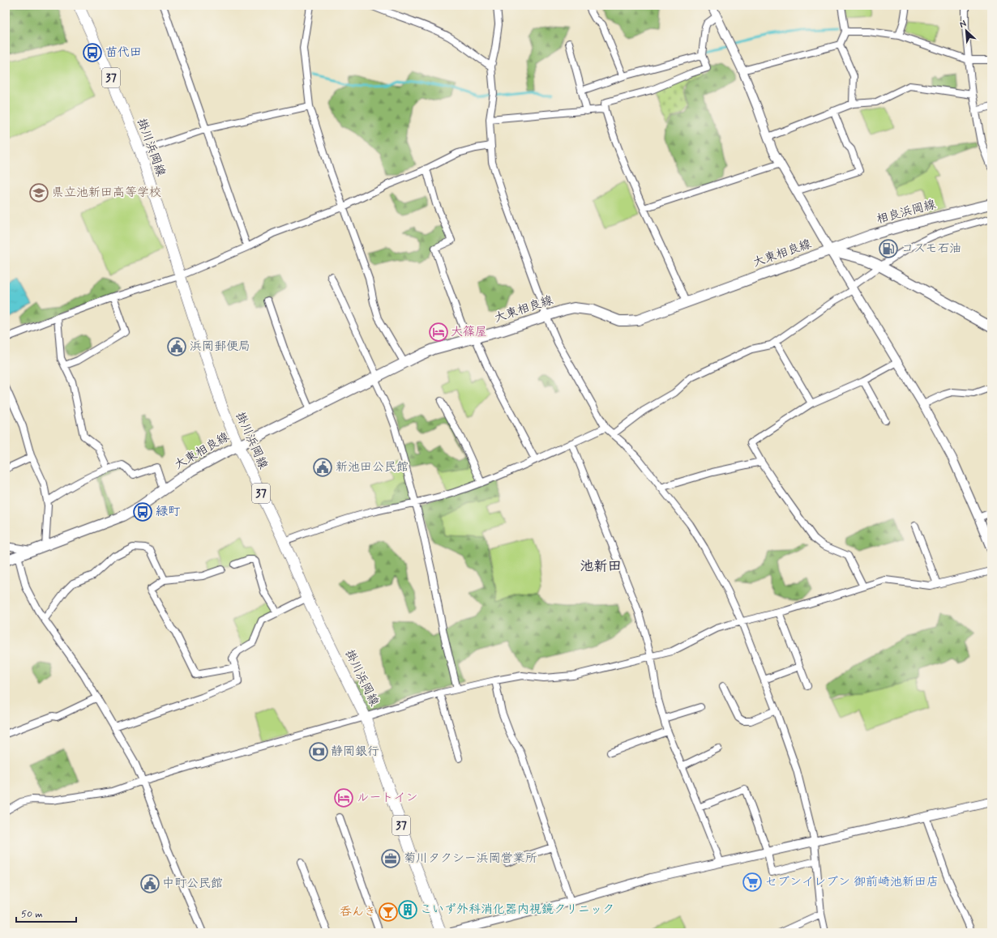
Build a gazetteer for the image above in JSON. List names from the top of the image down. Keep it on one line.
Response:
{"streets":{"main road":["37","掛川浜岡線","相良浜岡線","大東相良線"]},"crossings":[["掛川浜岡線","大東相良線"],["相良浜岡線","大東相良線"]],"districts":["池新田"],"places":{"bus stop":["苗代田","緑町"],"school or university":["県立池新田高等学校"],"fuel station":["コスモ石油"],"hotel":["大篠屋","ルートイン"],"public building":["浜岡郵便局","新池田公民館","中町公民館"],"bank":["静岡銀行"],"office":["菊川タクシー浜岡営業所"],"supermarket":["セブンイレブン 御前崎池新田店"],"building":["こいず外科消化器内視鏡クリニック"],"bar":["呑んき"]},"scale_bar":"50 m","north":"top left"}
